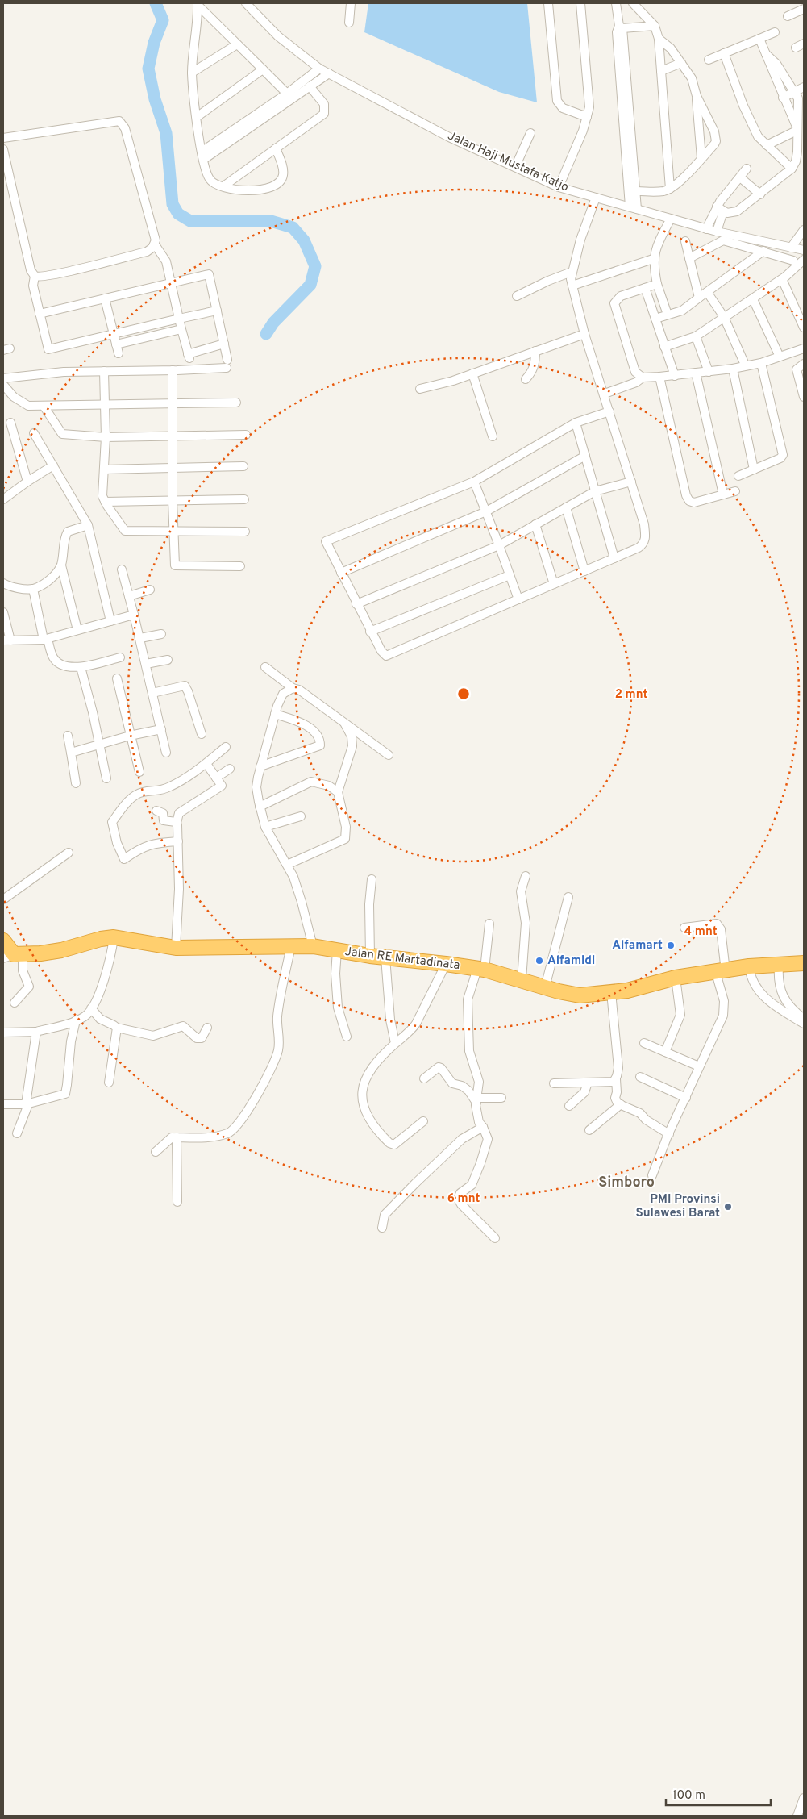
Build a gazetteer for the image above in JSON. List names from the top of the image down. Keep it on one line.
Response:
{"streets":{"highway":["Jalan RE Martadinata"],"street":["Jalan Haji Mustafa Katjo"]},"districts":["Simboro"],"places":["Alfamart","Alfamidi","PMI Provinsi Sulawesi Barat"],"scale_bar":"100 m","rings":["2 mnt","4 mnt","6 mnt"]}
